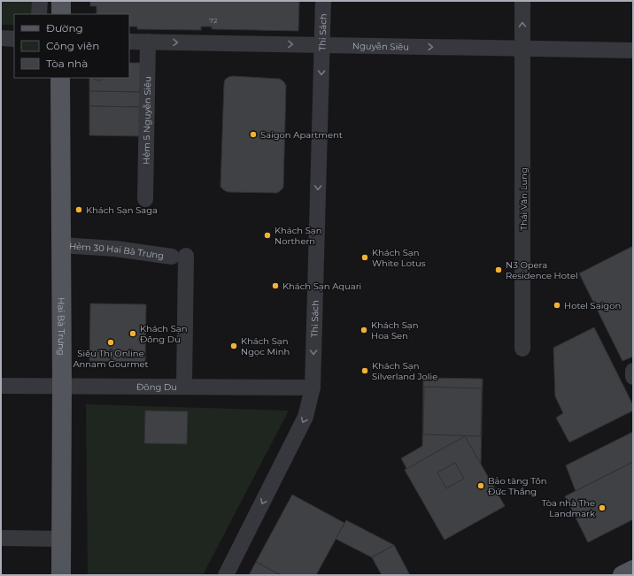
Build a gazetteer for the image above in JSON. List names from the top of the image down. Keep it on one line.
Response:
{"streets":{"main road":["Hai Bà Trưng"],"street":["Thi Sách","Nguyễn Siêu","Hẻm 5 Nguyễn Siêu","Thái Văn Lung","Hẻm 30 Hai Bà Trưng","Đông Du"]},"crossings":[["Thi Sách","Nguyễn Siêu"],["Thi Sách","Đông Du"],["Nguyễn Siêu","Hẻm 5 Nguyễn Siêu"],["Nguyễn Siêu","Thái Văn Lung"],["Hẻm 30 Hai Bà Trưng","Hai Bà Trưng"],["Hẻm 30 Hai Bà Trưng","Đông Du"],["Hai Bà Trưng","Đông Du"]],"one_way":["Thi Sách","Nguyễn Siêu"],"places":["Saigon Apartment","Khách Sạn Saga","Khách Sạn Northern","Khách Sạn White Lotus","N3 Opera Residence Hotel","Khách Sạn Aquari","Hotel Saigon","Khách Sạn Hoa Sen","Khách Sạn Đông Du","Siêu Thị Online Annam Gourmet","Khách Sạn Ngọc Minh","Khách Sạn Silverland Jolie","Bảo tàng Tôn Đức Thắng","Tòa nhà The Landmark"],"house_numbers":["72"],"legend":["Đường","Công viên","Tòa nhà"]}
